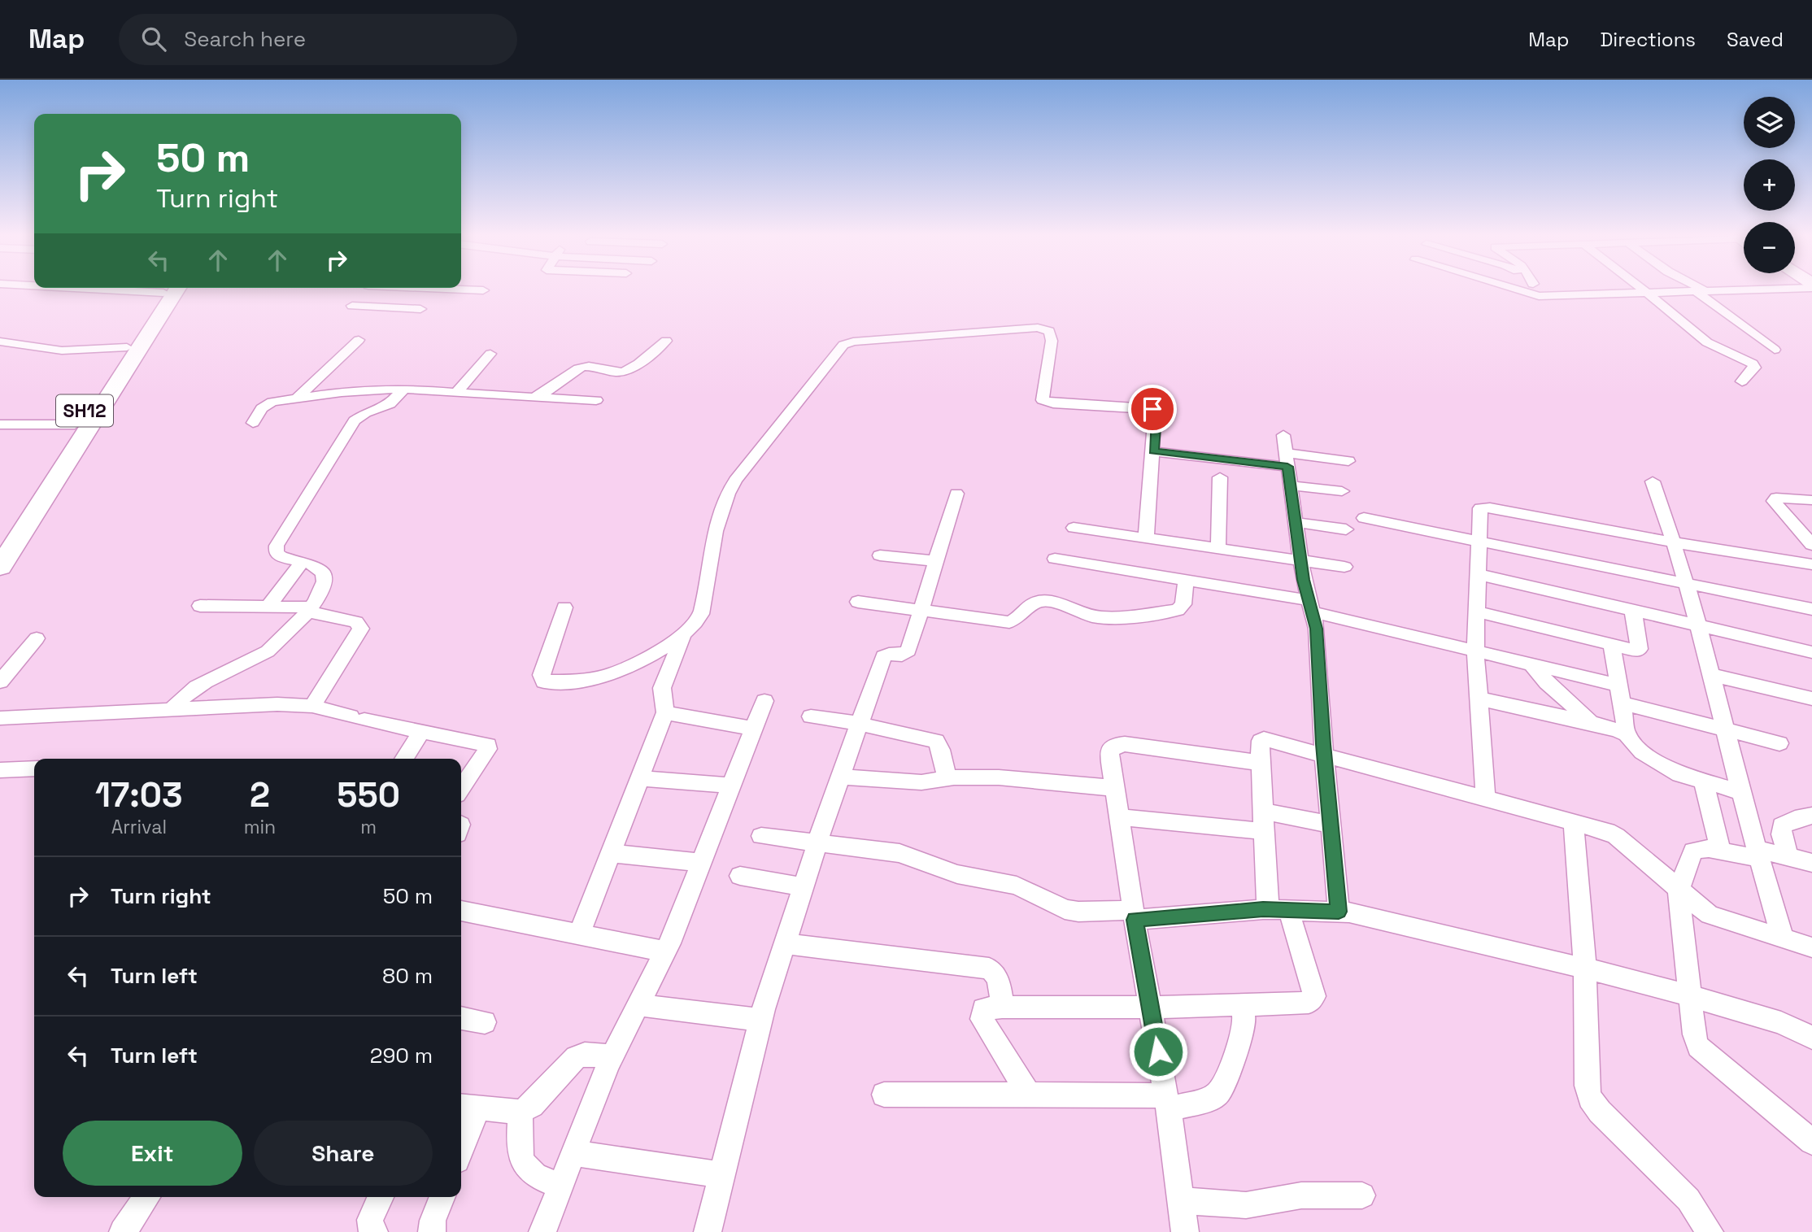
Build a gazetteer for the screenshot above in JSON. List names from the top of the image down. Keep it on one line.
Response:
{"streets":{"main road":["SH12"]},"page":{"header":"Map","search":"Search here","nav":["Map","Directions","Saved"],"map_buttons":["+","−"],"turn":["50 m","Turn right"],"eta":["17:03","Arrival","2","min","550","m"],"list":[{"name":"Turn right","value":"50 m"},{"name":"Turn left","value":"80 m"},{"name":"Turn left","value":"290 m"}],"buttons":["Exit","Share"]}}
